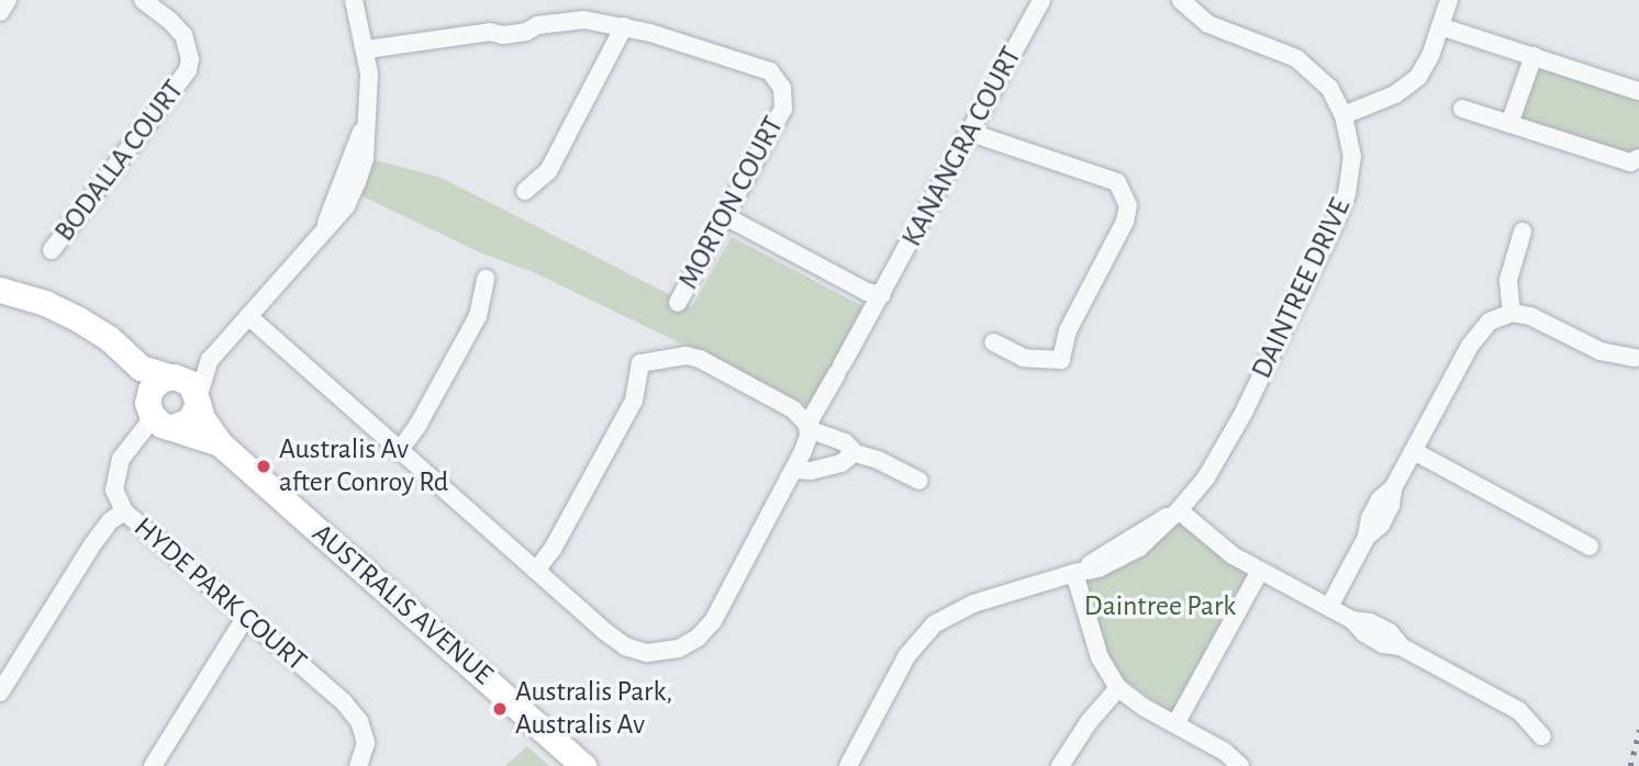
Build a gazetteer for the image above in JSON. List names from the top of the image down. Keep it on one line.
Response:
{"streets":{"street":["KANANGRA COURT","BODALLA COURT","MORTON COURT","DAINTREE DRIVE","HYDE PARK COURT","AUSTRALIS AVENUE"]},"crossings":[["HYDE PARK COURT","AUSTRALIS AVENUE"]],"parks":["Daintree Park"],"places":["Australis Av after Conroy Rd","Australis Park, Australis Av"]}
